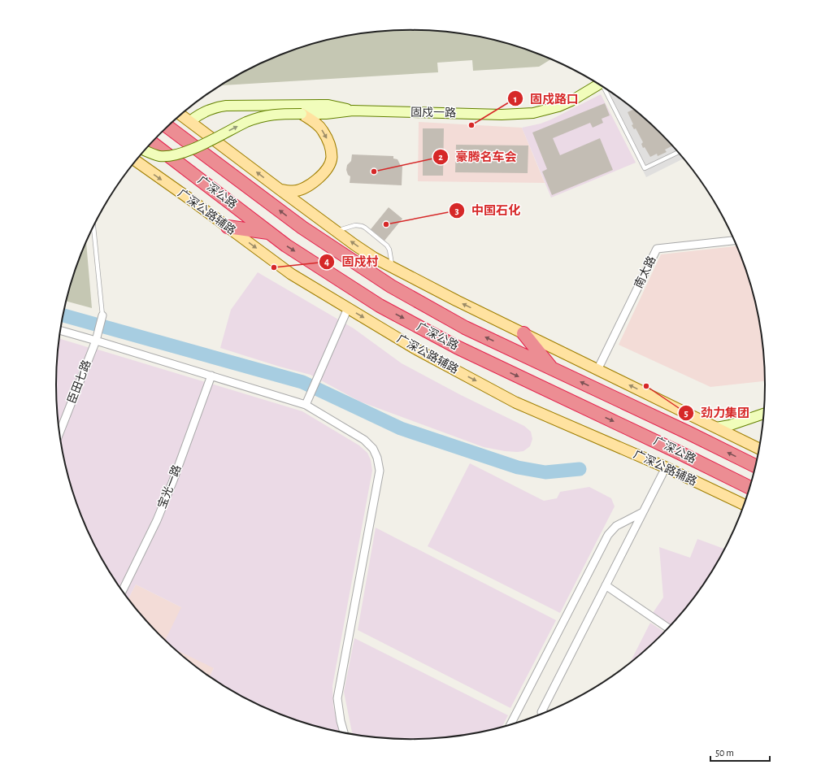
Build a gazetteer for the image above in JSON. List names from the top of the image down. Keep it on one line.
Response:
{"streets":{"highway":["广深公路"],"main road":["广深公路辅路"],"street":["固戍一路","南太路","臣田七路","宝光一路"]},"places":["固戍路口","豪腾名车会","中国石化","固戍村","劲力集团"],"scale_bar":"50 m"}
